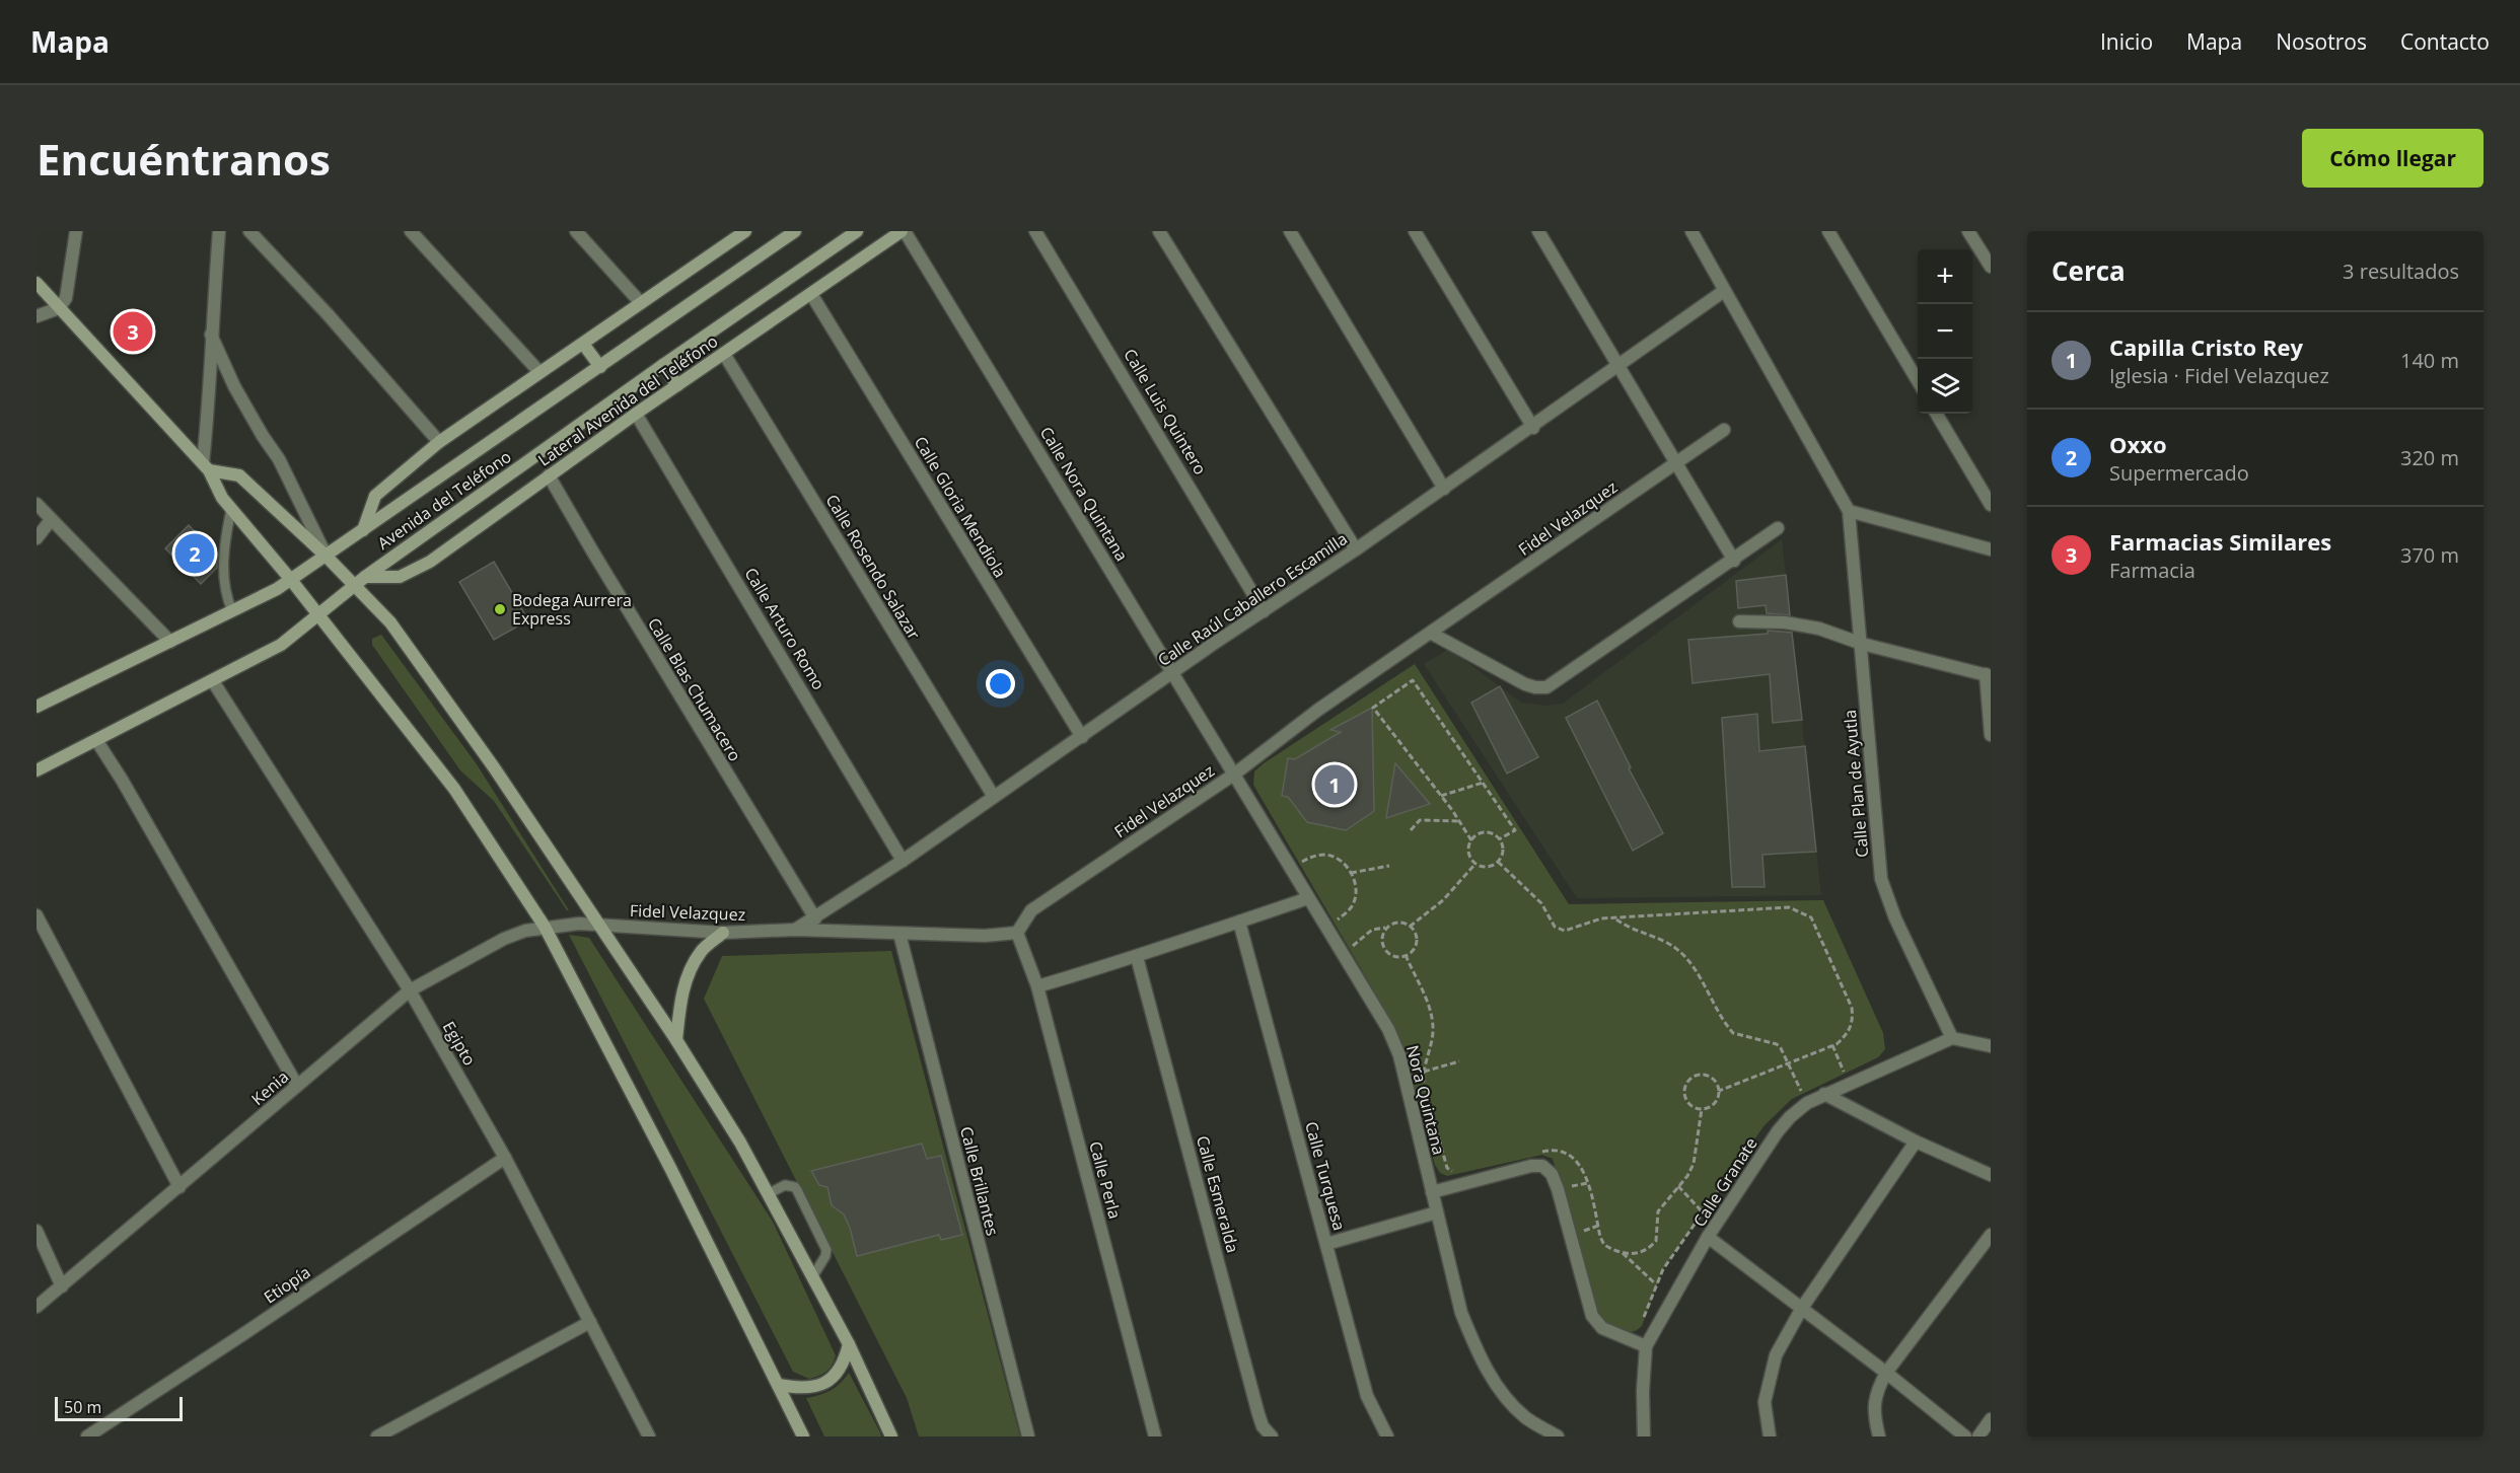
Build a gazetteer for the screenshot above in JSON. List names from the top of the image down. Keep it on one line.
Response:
{"streets":{"main road":["Lateral Avenida del Teléfono","Avenida del Teléfono"],"street":["Calle Luis Quintero","Calle Nora Quintana","Calle Gloria Mendiola","Fidel Velazquez","Calle Rosendo Salazar","Calle Raúl Caballero Escamilla","Calle Arturo Romo","Calle Blas Chumacero","Calle Plan de Ayutla","Egipto","Kenia","Nora Quintana","Calle Turquesa","Calle Perla","Calle Brillantes","Calle Granate","Calle Esmeralda","Etiopía"]},"crossings":[["Lateral Avenida del Teléfono","Calle Nora Quintana"],["Lateral Avenida del Teléfono","Avenida del Teléfono"],["Lateral Avenida del Teléfono","Calle Gloria Mendiola"],["Lateral Avenida del Teléfono","Calle Rosendo Salazar"],["Lateral Avenida del Teléfono","Calle Arturo Romo"],["Lateral Avenida del Teléfono","Calle Blas Chumacero"],["Calle Luis Quintero","Calle Raúl Caballero Escamilla"],["Calle Nora Quintana","Fidel Velazquez"],["Calle Nora Quintana","Calle Raúl Caballero Escamilla"],["Calle Nora Quintana","Nora Quintana"],["Avenida del Teléfono","Egipto"],["Calle Gloria Mendiola","Calle Raúl Caballero Escamilla"],["Fidel Velazquez","Calle Raúl Caballero Escamilla"],["Fidel Velazquez","Kenia"],["Fidel Velazquez","Nora Quintana"],["Fidel Velazquez","Calle Perla"],["Fidel Velazquez","Calle Brillantes"],["Calle Rosendo Salazar","Calle Raúl Caballero Escamilla"],["Calle Raúl Caballero Escamilla","Calle Arturo Romo"],["Calle Raúl Caballero Escamilla","Calle Blas Chumacero"],["Calle Plan de Ayutla","Calle Granate"],["Egipto","Kenia"],["Egipto","Etiopía"]],"places":["Bodega Aurrera Express"],"scale_bar":"50 m","page":{"header":"Mapa","nav":["Inicio","Mapa","Nosotros","Contacto"],"buttons":"Cómo llegar","title":"Encuéntranos","heading":["Cerca","3 resultados"],"map_buttons":["+","−"],"pins":["3","2","1"],"list":[{"mark":"1","name":"Capilla Cristo Rey","note":"Iglesia · Fidel Velazquez","value":"140 m"},{"mark":"2","name":"Oxxo","note":"Supermercado","value":"320 m"},{"mark":"3","name":"Farmacias Similares","note":"Farmacia","value":"370 m"}],"scale":"50 m"}}
